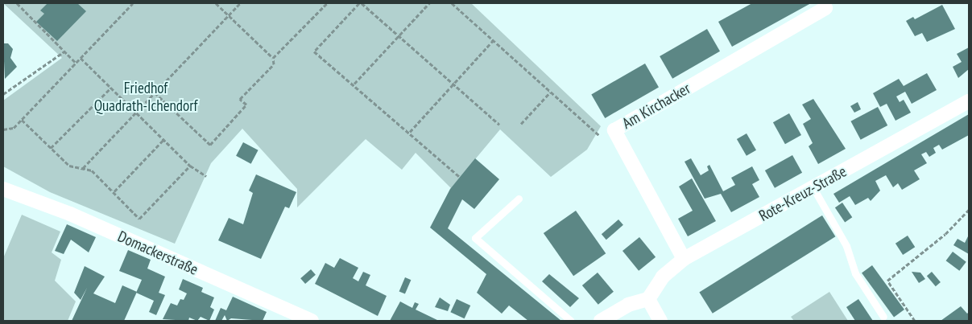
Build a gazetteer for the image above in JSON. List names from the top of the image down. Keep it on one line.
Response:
{"streets":{"street":["Am Kirchacker","Rote-Kreuz-Straße","Domackerstraße"]},"crossings":[["Am Kirchacker","Rote-Kreuz-Straße"]],"parks":["Friedhof Quadrath-Ichendorf"]}
